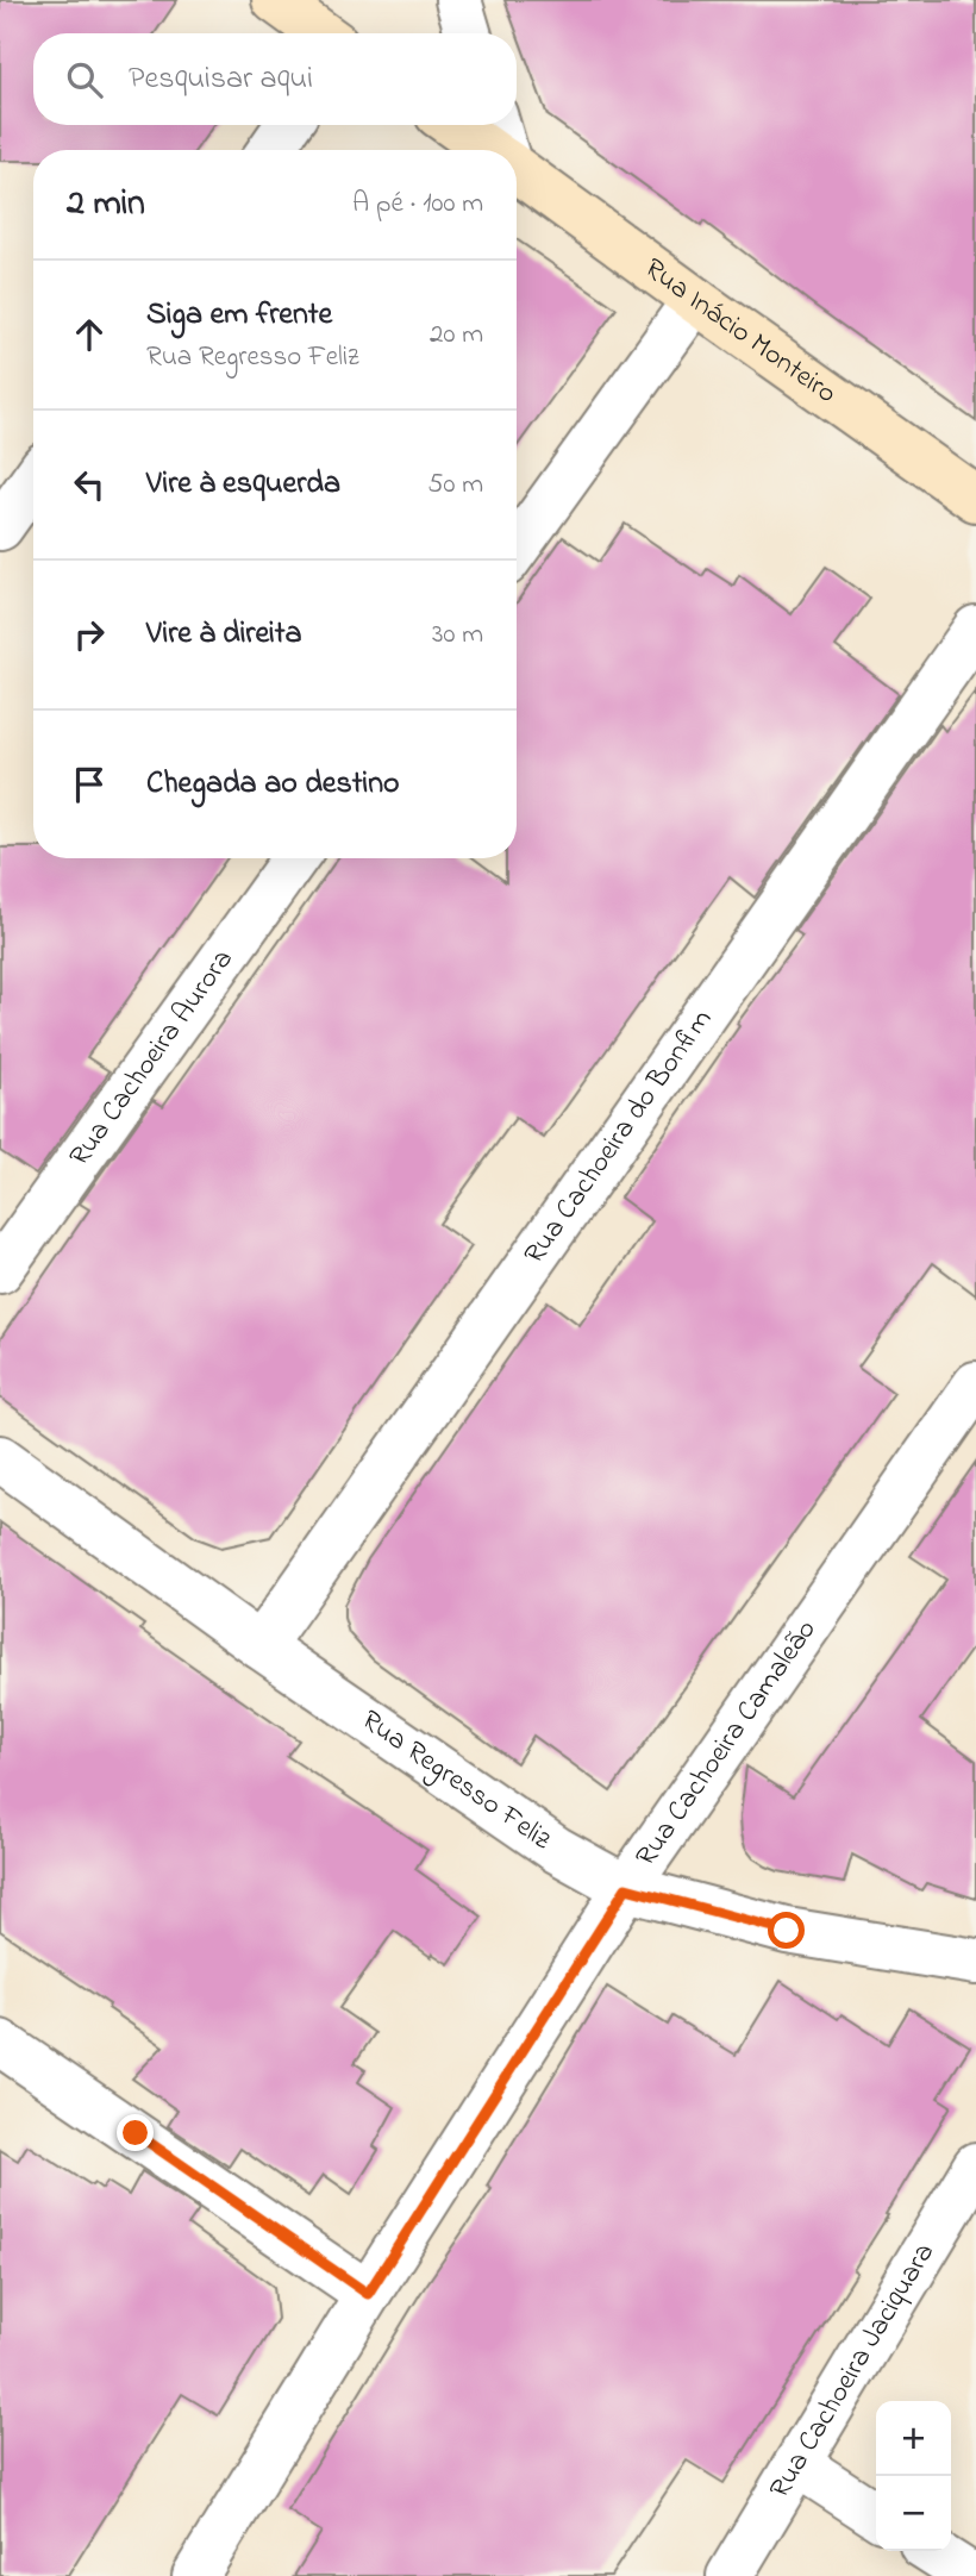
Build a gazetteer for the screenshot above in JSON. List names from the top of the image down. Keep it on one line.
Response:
{"streets":{"street":["Rua Inácio Monteiro","Rua Cachoeira Aurora","Rua Cachoeira do Bonfim","Rua Cachoeira Camaleão","Rua Regresso Feliz","Rua Cachoeira Jaciquara"]},"crossings":[["Rua Cachoeira do Bonfim","Rua Regresso Feliz"],["Rua Cachoeira Camaleão","Rua Regresso Feliz"]],"page":{"search":"Pesquisar aqui","heading":["2 min","A pé · 100 m"],"list":[["Siga em frente","Rua Regresso Feliz","20 m"],["Vire à esquerda","50 m"],["Vire à direita","30 m"],"Chegada ao destino"],"map_buttons":["+","−"]}}
